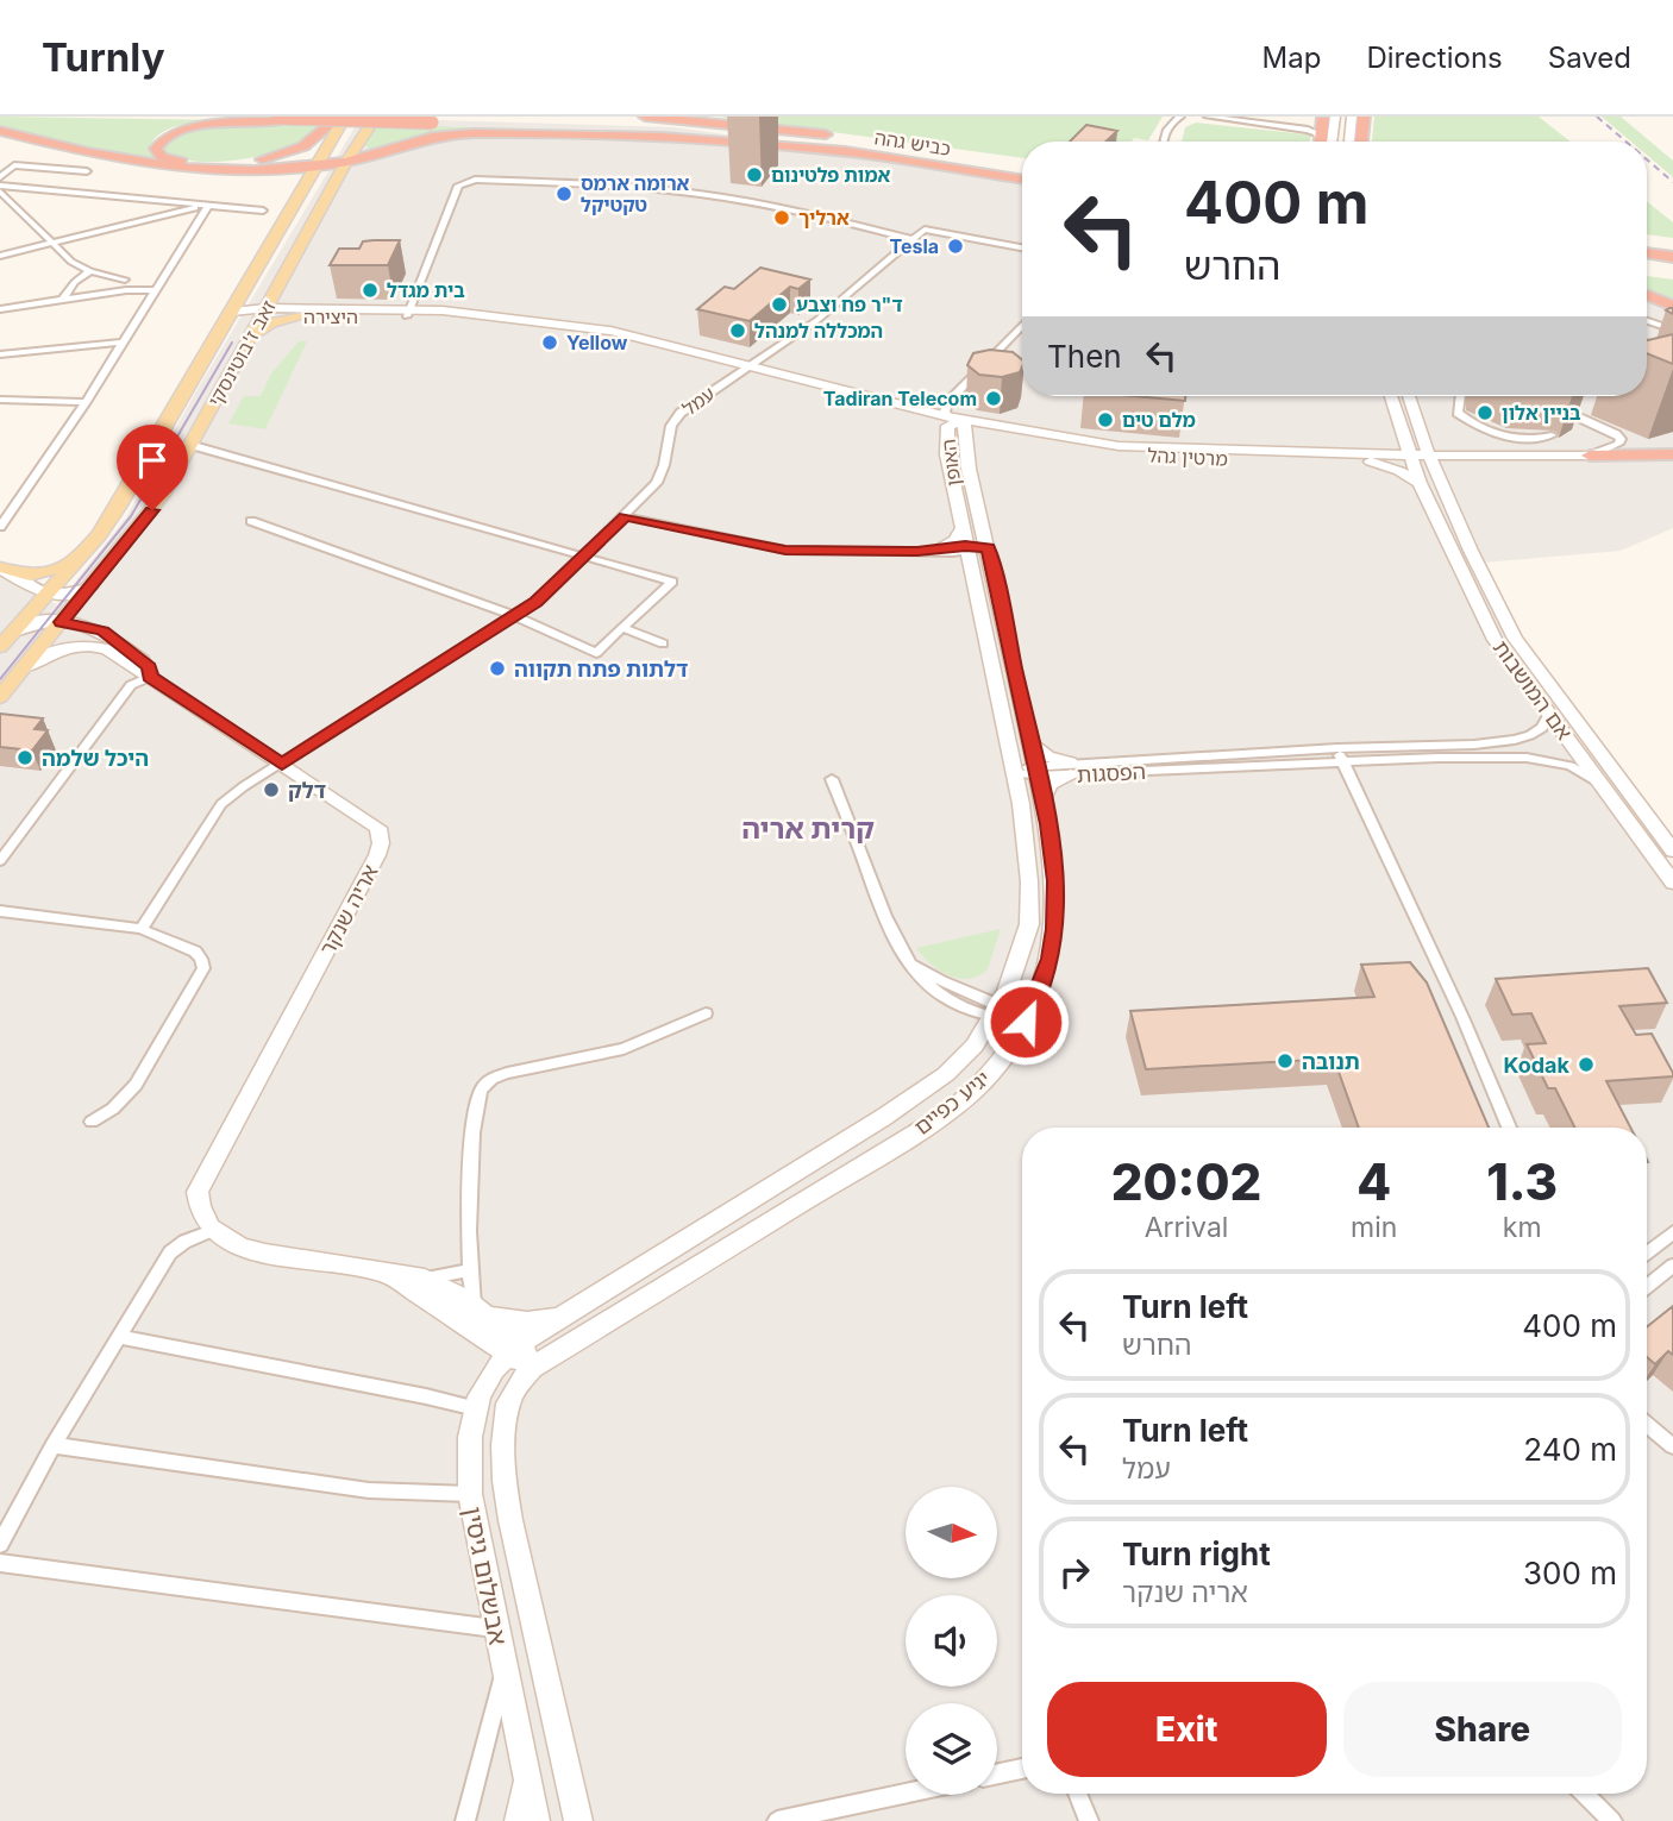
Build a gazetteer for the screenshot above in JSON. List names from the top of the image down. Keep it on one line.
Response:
{"streets":{"highway":["כביש גהה"],"main road":["זאב ז'בוטינסקי"],"street":["היצירה","עמל","מרטין גהל","האופן","אם המושבות","הפסגות","אריה שנקר","יגיע כפיים","אבשלום גיסין"]},"crossings":[["כביש גהה","זאב ז'בוטינסקי"],["היצירה","זאב ז'בוטינסקי"],["היצירה","עמל"],["היצירה","האופן"],["זאב ז'בוטינסקי","אריה שנקר"],["עמל","אריה שנקר"],["מרטין גהל","האופן"],["מרטין גהל","אם המושבות"],["האופן","יגיע כפיים"],["אם המושבות","הפסגות"],["הפסגות","יגיע כפיים"],["יגיע כפיים","אבשלום גיסין"]],"districts":["קרית אריה"],"places":["אמות פלטינום","ארומה ארמס טקטיקל","ארליך","Tesla","בית מגדל","ד\"ר פח וצבע","המכללה למנהל","Yellow","Tadiran Telecom","בניין אלון","מלם טים","דלתות פתח תקווה","היכל שלמה","דלק","תנובה","Kodak"],"north":"right","page":{"header":"Turnly","nav":["Map","Directions","Saved"],"turn":["400 m","החרש"],"then":"Then","eta":["20:02","Arrival","4","min","1.3","km"],"list":[{"name":"Turn left","note":"החרש","value":"400 m"},{"name":"Turn left","note":"עמל","value":"240 m"},{"name":"Turn right","note":"אריה שנקר","value":"300 m"}],"buttons":["Exit","Share"]}}
